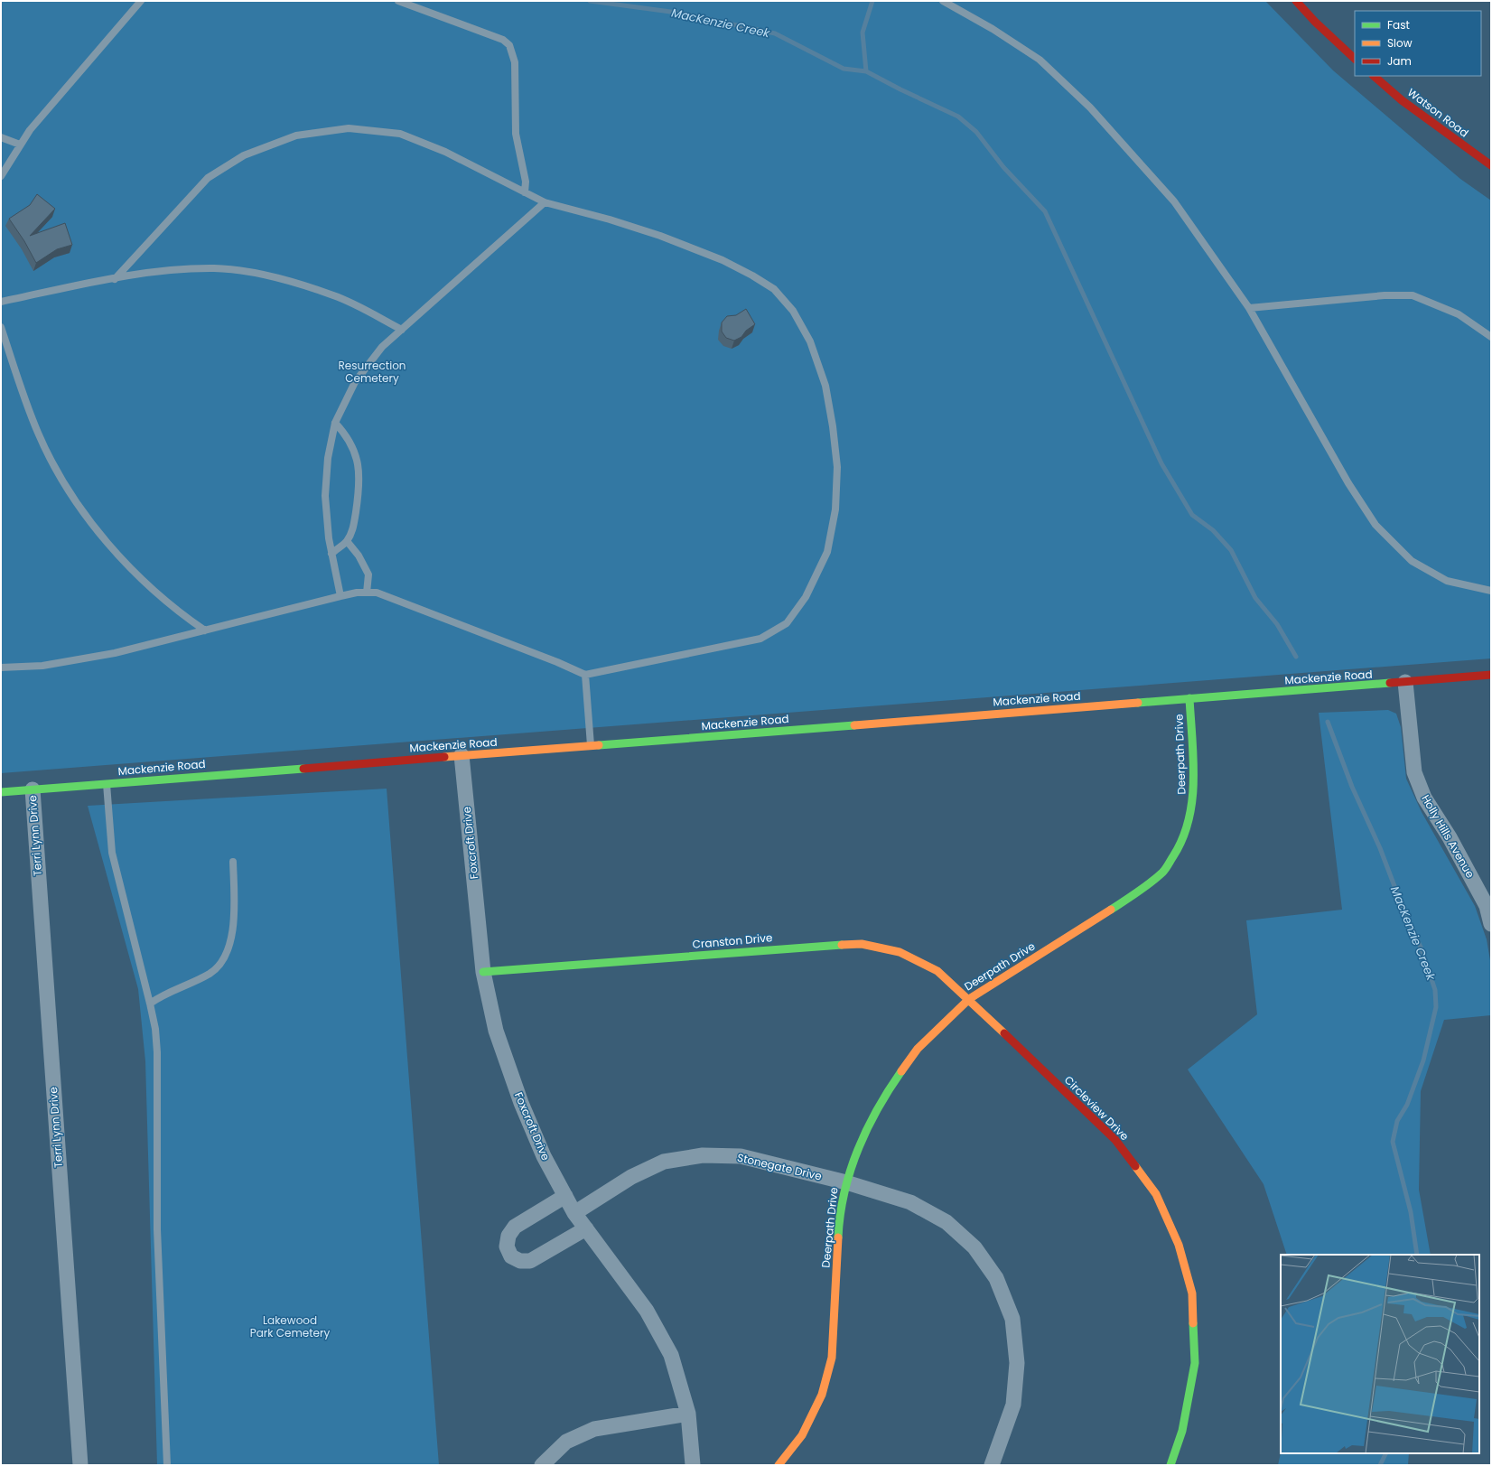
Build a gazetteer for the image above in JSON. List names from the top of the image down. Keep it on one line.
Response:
{"streets":{"street":["Watson Road","Mackenzie Road","Deerpath Drive","Terri Lynn Drive","Holly Hills Avenue","Foxcroft Drive","Cranston Drive","Circleview Drive","Stonegate Drive"]},"crossings":[["Mackenzie Road","Deerpath Drive"],["Mackenzie Road","Terri Lynn Drive"],["Mackenzie Road","Holly Hills Avenue"],["Mackenzie Road","Foxcroft Drive"],["Deerpath Drive","Cranston Drive"],["Deerpath Drive","Circleview Drive"],["Deerpath Drive","Stonegate Drive"],["Foxcroft Drive","Cranston Drive"],["Foxcroft Drive","Stonegate Drive"],["Cranston Drive","Circleview Drive"]],"water":["MacKenzie Creek"],"parks":["Resurrection Cemetery","Lakewood Park Cemetery"],"legend":["Fast","Slow","Jam"]}
